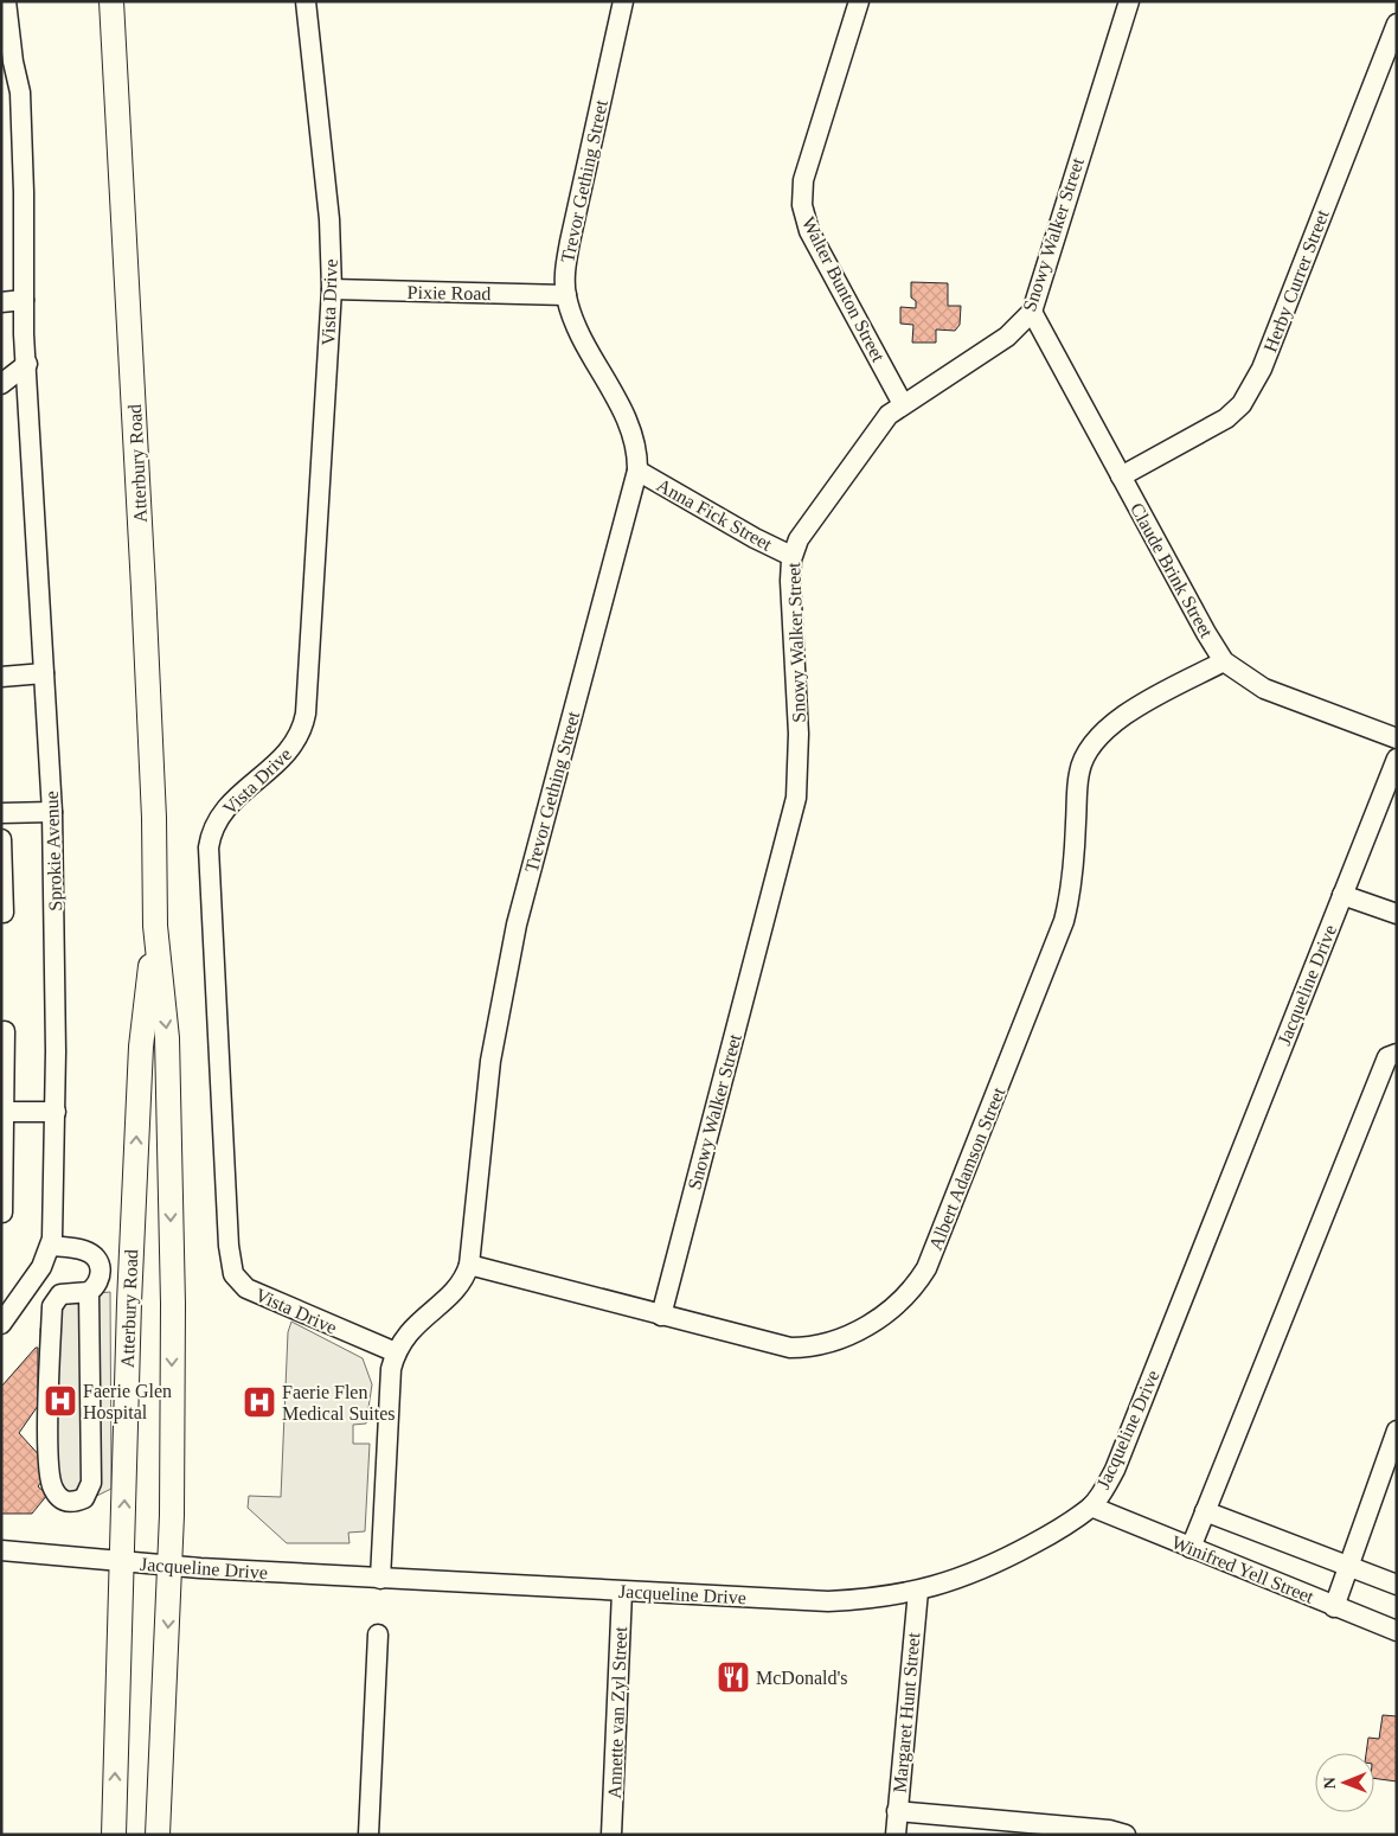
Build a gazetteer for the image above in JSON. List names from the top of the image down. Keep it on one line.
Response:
{"streets":{"main road":["Atterbury Road"],"street":["Trevor Gething Street","Snowy Walker Street","Herby Currer Street","Walter Bunton Street","Pixie Road","Vista Drive","Anna Fick Street","Claude Brink Street","Sprokie Avenue","Jacqueline Drive","Albert Adamson Street","Winifred Yell Street","Annette van Zyl Street","Margaret Hunt Street"]},"crossings":[["Trevor Gething Street","Pixie Road"],["Trevor Gething Street","Vista Drive"],["Trevor Gething Street","Anna Fick Street"],["Trevor Gething Street","Jacqueline Drive"],["Trevor Gething Street","Albert Adamson Street"],["Snowy Walker Street","Walter Bunton Street"],["Snowy Walker Street","Anna Fick Street"],["Snowy Walker Street","Claude Brink Street"],["Snowy Walker Street","Albert Adamson Street"],["Herby Currer Street","Claude Brink Street"],["Pixie Road","Vista Drive"],["Atterbury Road","Jacqueline Drive"],["Claude Brink Street","Albert Adamson Street"],["Jacqueline Drive","Winifred Yell Street"],["Jacqueline Drive","Annette van Zyl Street"],["Jacqueline Drive","Margaret Hunt Street"]],"places":{"hospital":["Faerie Glen Hospital","Faerie Flen Medical Suites"],"restaurant":["McDonald's"]},"north":"left"}
